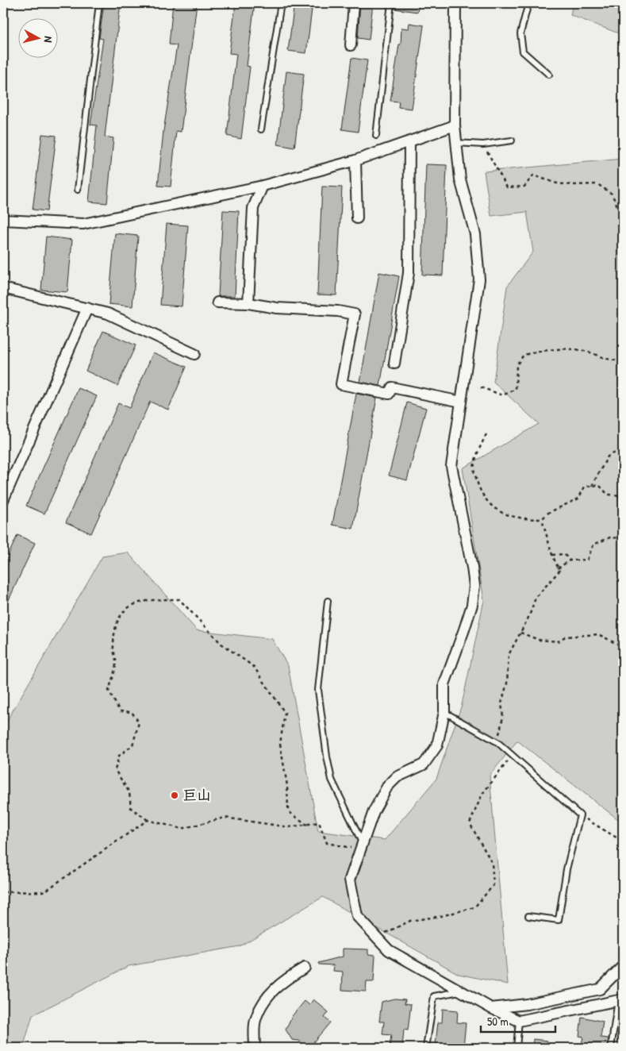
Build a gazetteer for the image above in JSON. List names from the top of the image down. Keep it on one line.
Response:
{"places":["巨山"],"scale_bar":"50 m","north":"right"}
